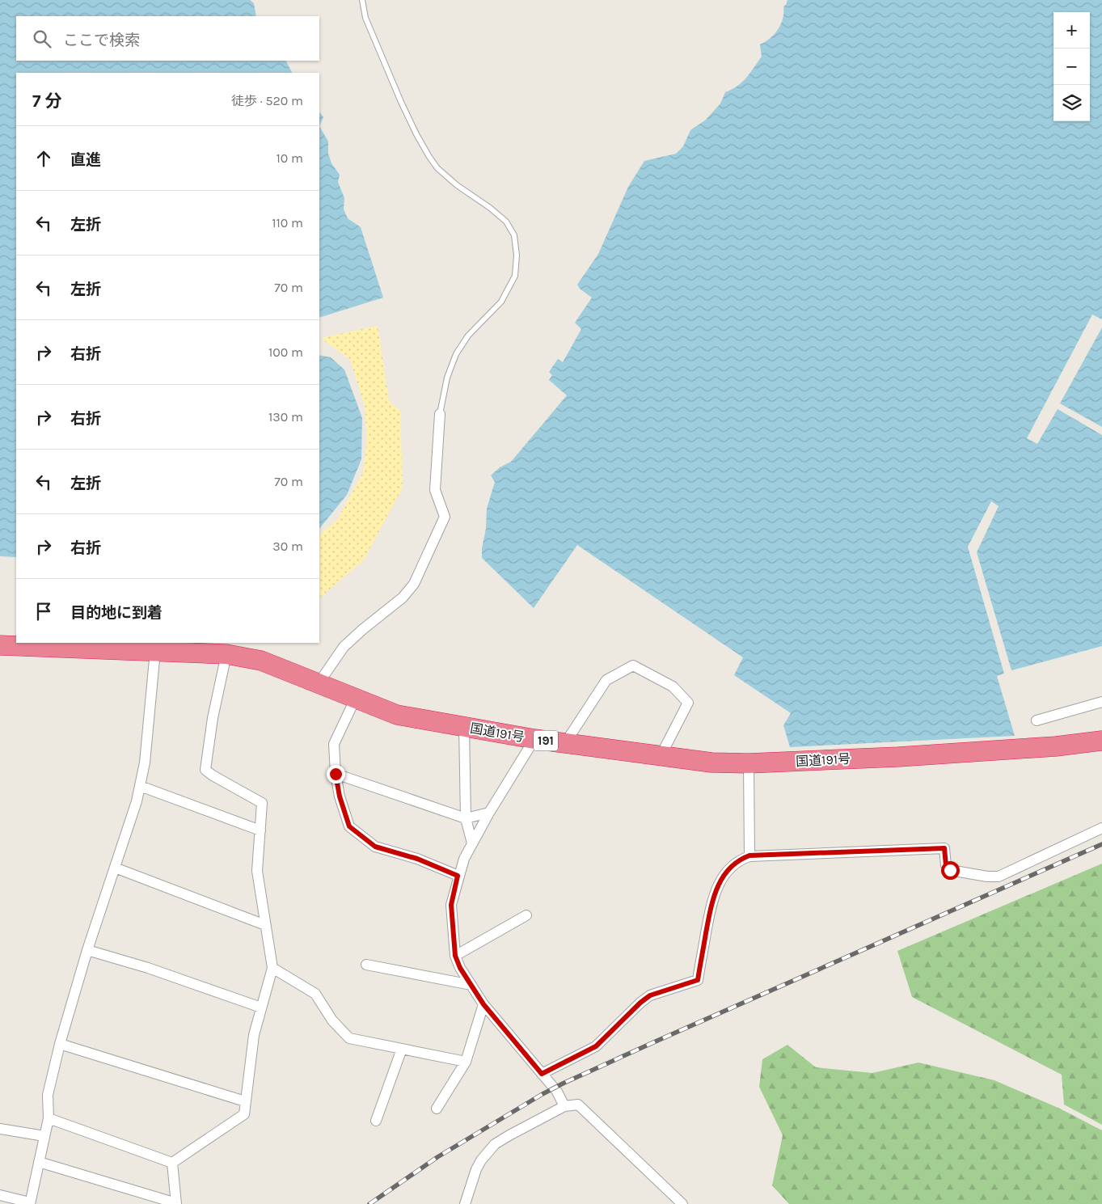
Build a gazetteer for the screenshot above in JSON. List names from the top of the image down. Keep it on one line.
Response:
{"streets":{"highway":["国道191号","191"]},"page":{"map_buttons":["+","−"],"search":"ここで検索","heading":["7 分","徒歩 · 520 m"],"list":[["直進","10 m"],["左折","110 m"],["左折","70 m"],["右折","100 m"],["右折","130 m"],["左折","70 m"],["右折","30 m"],"目的地に到着"]}}
